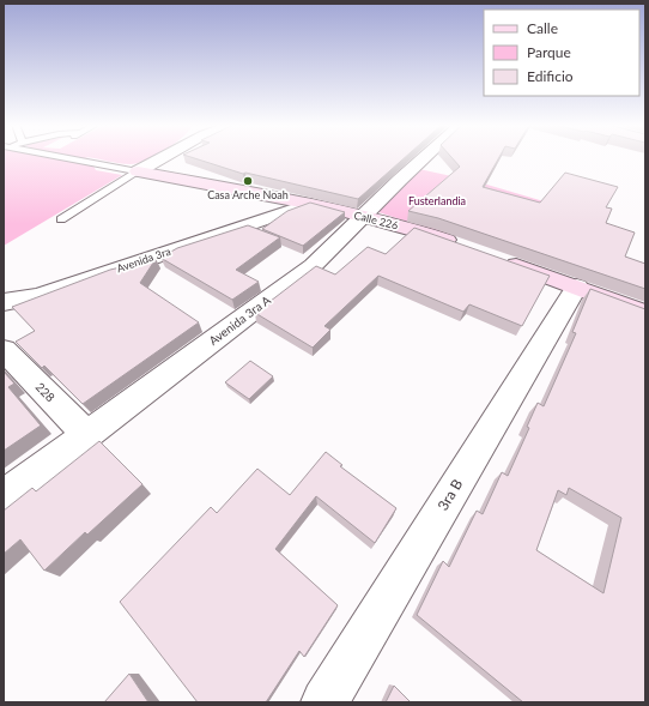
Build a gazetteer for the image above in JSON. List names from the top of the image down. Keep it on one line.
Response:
{"streets":{"street":["Calle 226","Avenida 3ra","Avenida 3ra A","228","3ra B"]},"crossings":[["Calle 226","Avenida 3ra"],["Calle 226","Avenida 3ra A"],["Avenida 3ra A","228"]],"parks":["Fusterlandia"],"places":["Casa Arche Noah"],"legend":["Calle","Parque","Edificio"]}
